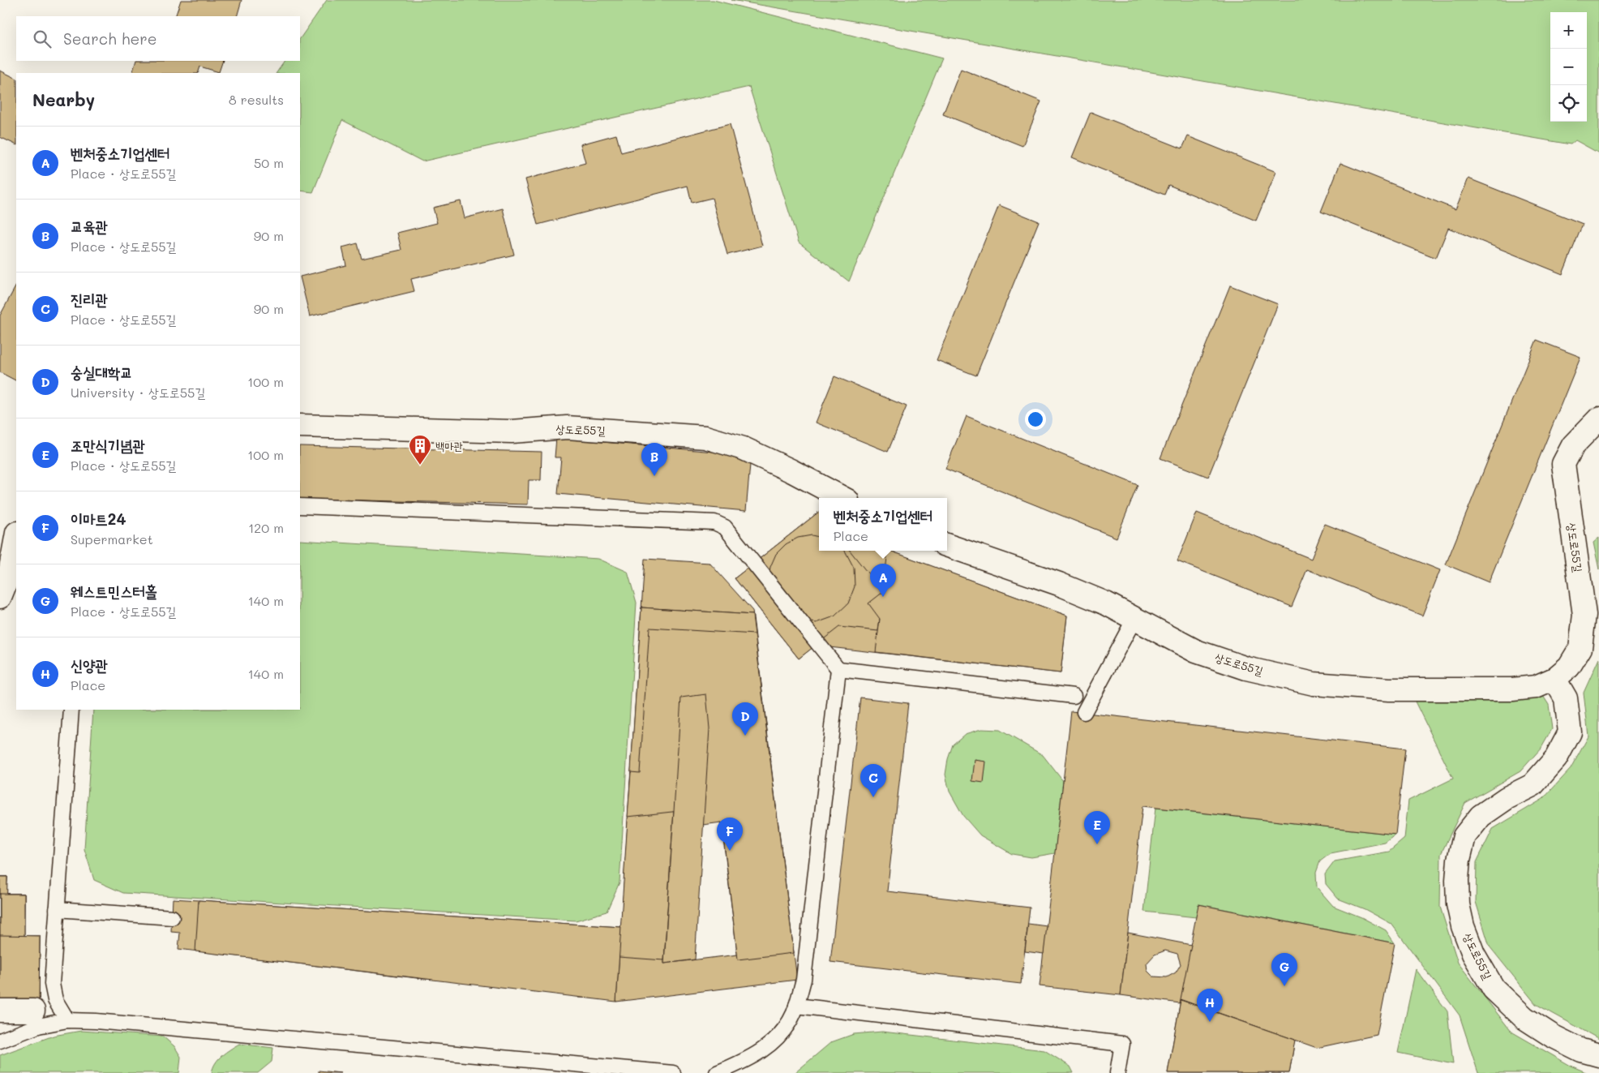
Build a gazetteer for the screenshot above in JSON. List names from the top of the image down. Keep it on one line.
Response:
{"streets":{"street":["상도로55길"]},"places":{"building":["백마관"]},"page":{"map_buttons":["+","−"],"search":"Search here","heading":["Nearby","8 results"],"list":[{"mark":"A","name":"벤처중소기업센터","note":"Place · 상도로55길","value":"50 m"},{"mark":"B","name":"교육관","note":"Place · 상도로55길","value":"90 m"},{"mark":"C","name":"진리관","note":"Place · 상도로55길","value":"90 m"},{"mark":"D","name":"숭실대학교","note":"University · 상도로55길","value":"100 m"},{"mark":"E","name":"조만식기념관","note":"Place · 상도로55길","value":"100 m"},{"mark":"F","name":"이마트24","note":"Supermarket","value":"120 m"},{"mark":"G","name":"웨스트민스터홀","note":"Place · 상도로55길","value":"140 m"},{"mark":"H","name":"신양관","note":"Place","value":"140 m"}],"pins":["B","A","D","C","E","F","G","H"],"popup":["벤처중소기업센터","Place"]}}
